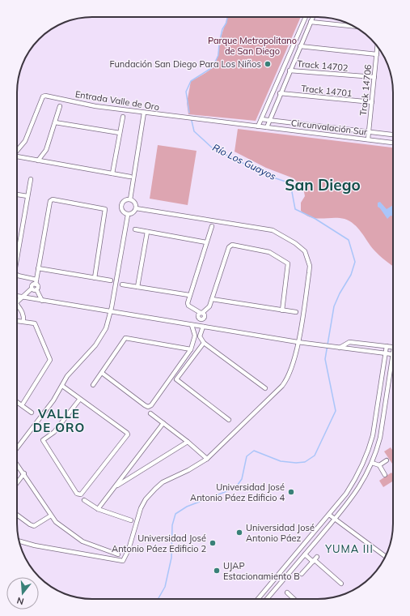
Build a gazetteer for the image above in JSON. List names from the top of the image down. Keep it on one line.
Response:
{"streets":{"street":["Track 14702","Track 14706","Track 14701","Entrada Valle de Oro","Circunvalación Sur"]},"crossings":[["Track 14702","Track 14706"],["Track 14706","Track 14701"],["Track 14706","Circunvalación Sur"],["Entrada Valle de Oro","Circunvalación Sur"]],"districts":["San Diego","VALLE DE ORO","YUMA III"],"water":["Río Los Guayos"],"parks":["Parque Metropolitano de San Diego"],"places":["Fundación San Diego Para Los Niños","Universidad José Antonio Páez Edificio 4","Universidad José Antonio Páez","Universidad José Antonio Páez Edificio 2","UJAP Estacionamiento B"],"north":"bottom"}
